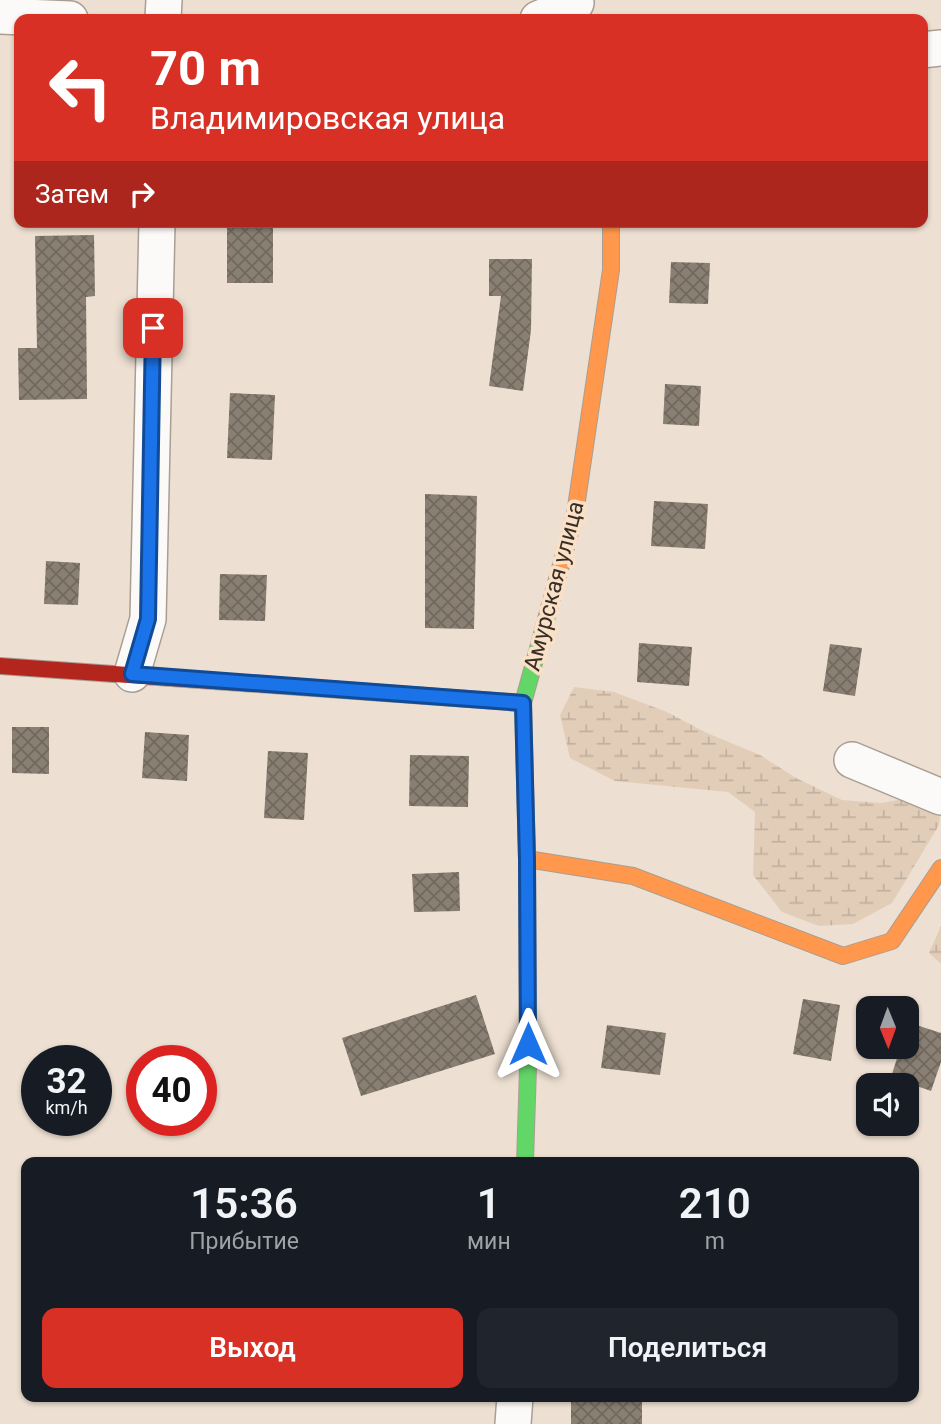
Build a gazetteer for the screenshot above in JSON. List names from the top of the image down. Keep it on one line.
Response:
{"streets":{"street":["Амурская улица"]},"north":"bottom","page":{"turn":["70 m","Владимировская улица"],"then":"Затем","speed":"32 km/h","limit":"40","eta":["15:36","Прибытие","1","мин","210","m"],"buttons":["Выход","Поделиться"]}}
